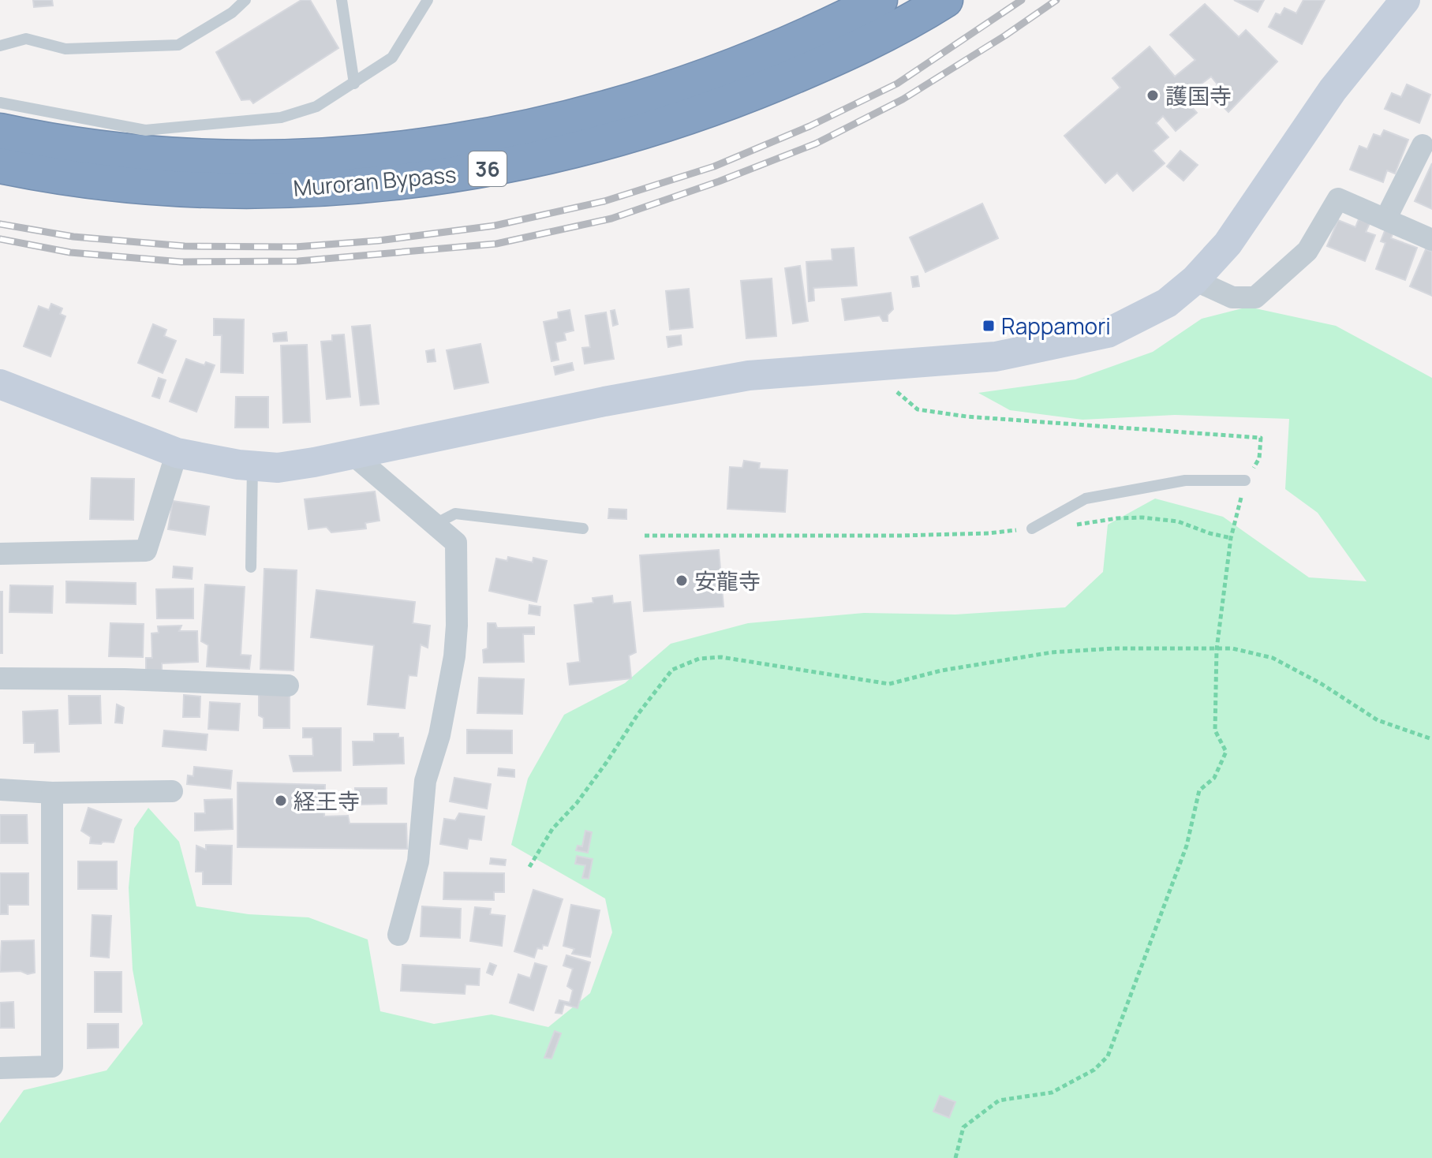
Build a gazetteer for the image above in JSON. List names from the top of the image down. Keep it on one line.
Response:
{"streets":{"highway":["36","Muroran Bypass"]},"places":{"other":["護国寺","安龍寺","経王寺"],"transit":["Rappamori"]}}
